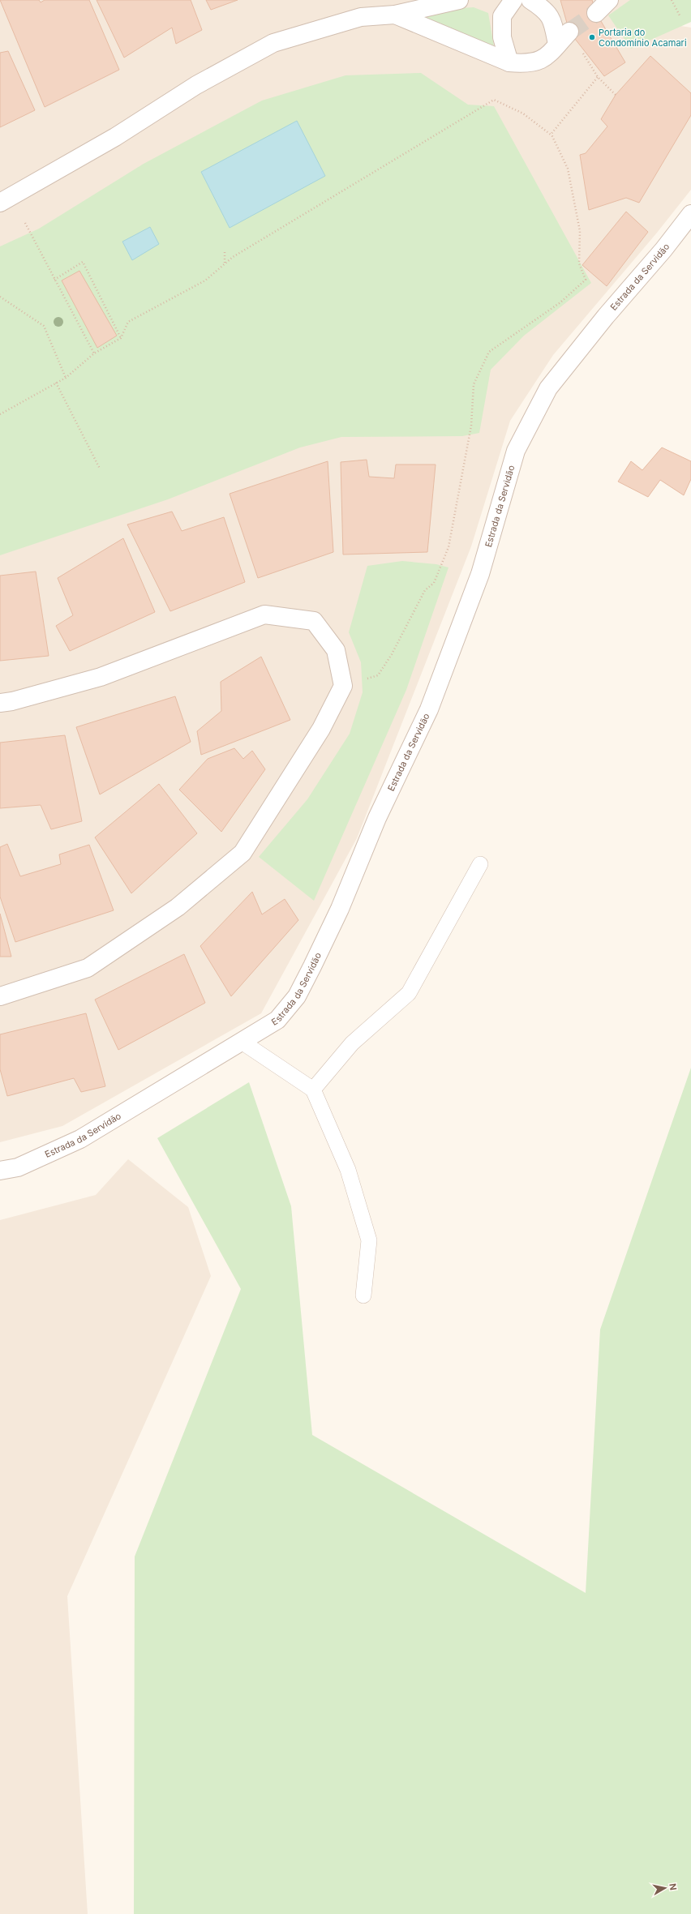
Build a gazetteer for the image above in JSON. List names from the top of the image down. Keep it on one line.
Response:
{"streets":{"street":["Estrada da Servidão"]},"places":["Portaria do Condomínio Acamari"],"north":"right"}
